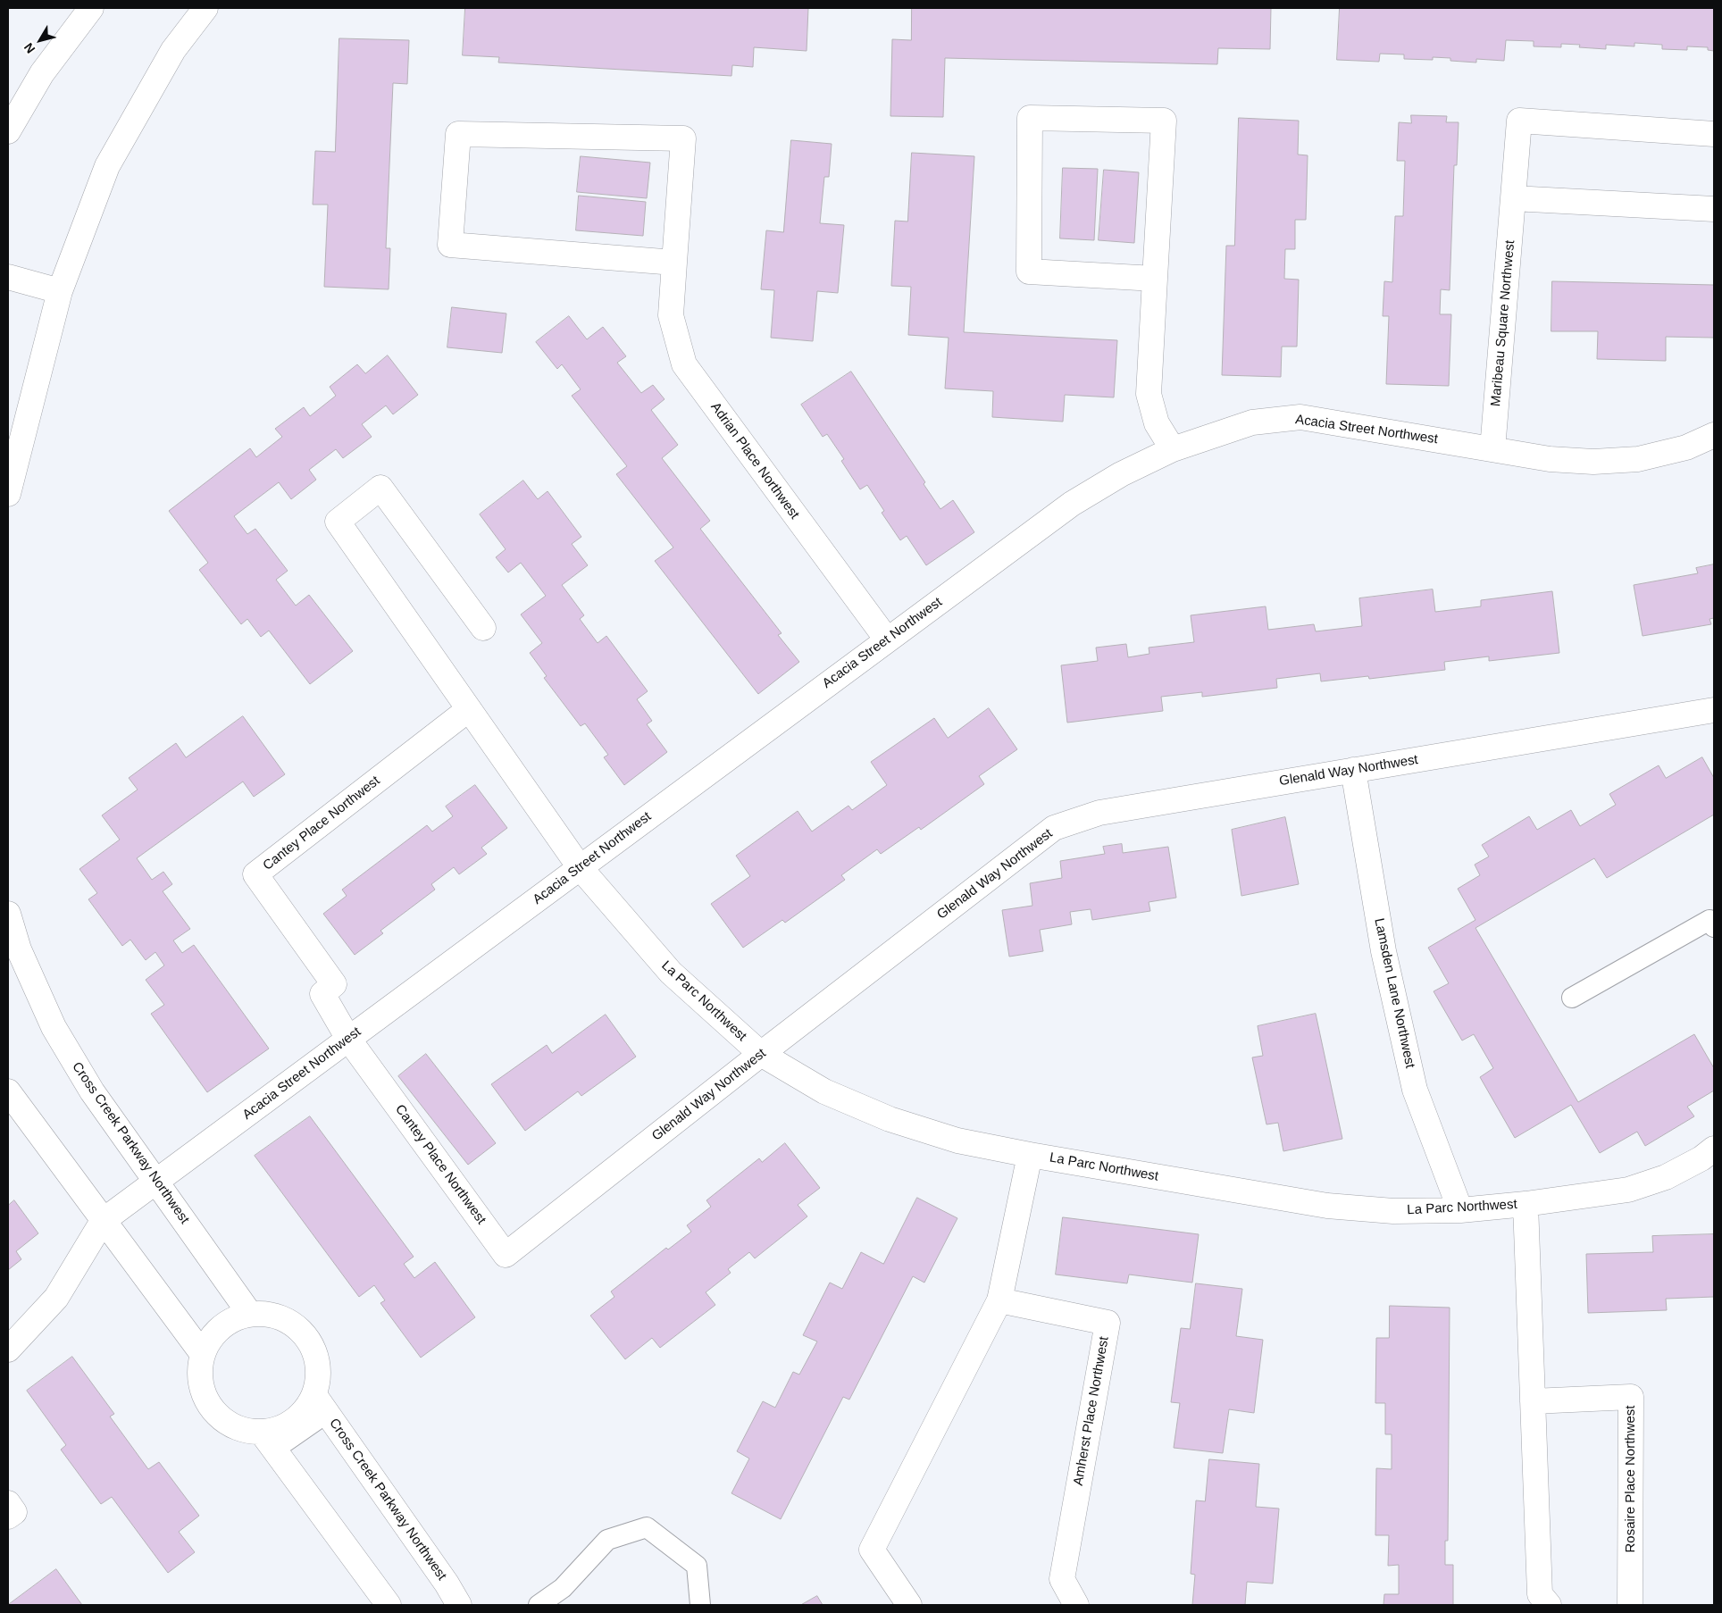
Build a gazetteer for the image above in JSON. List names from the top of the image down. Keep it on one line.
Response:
{"streets":{"street":["Maribeau Square Northwest","Acacia Street Northwest","Adrian Place Northwest","Glenald Way Northwest","Cantey Place Northwest","Lamsden Lane Northwest","La Parc Northwest","Cross Creek Parkway Northwest","Amherst Place Northwest","Rosaire Place Northwest"]},"crossings":[["Maribeau Square Northwest","Acacia Street Northwest"],["Acacia Street Northwest","Adrian Place Northwest"],["Acacia Street Northwest","Cantey Place Northwest"],["Acacia Street Northwest","La Parc Northwest"],["Acacia Street Northwest","Cross Creek Parkway Northwest"],["Glenald Way Northwest","Cantey Place Northwest"],["Glenald Way Northwest","Lamsden Lane Northwest"],["Glenald Way Northwest","La Parc Northwest"],["Lamsden Lane Northwest","La Parc Northwest"]],"north":"bottom left"}
